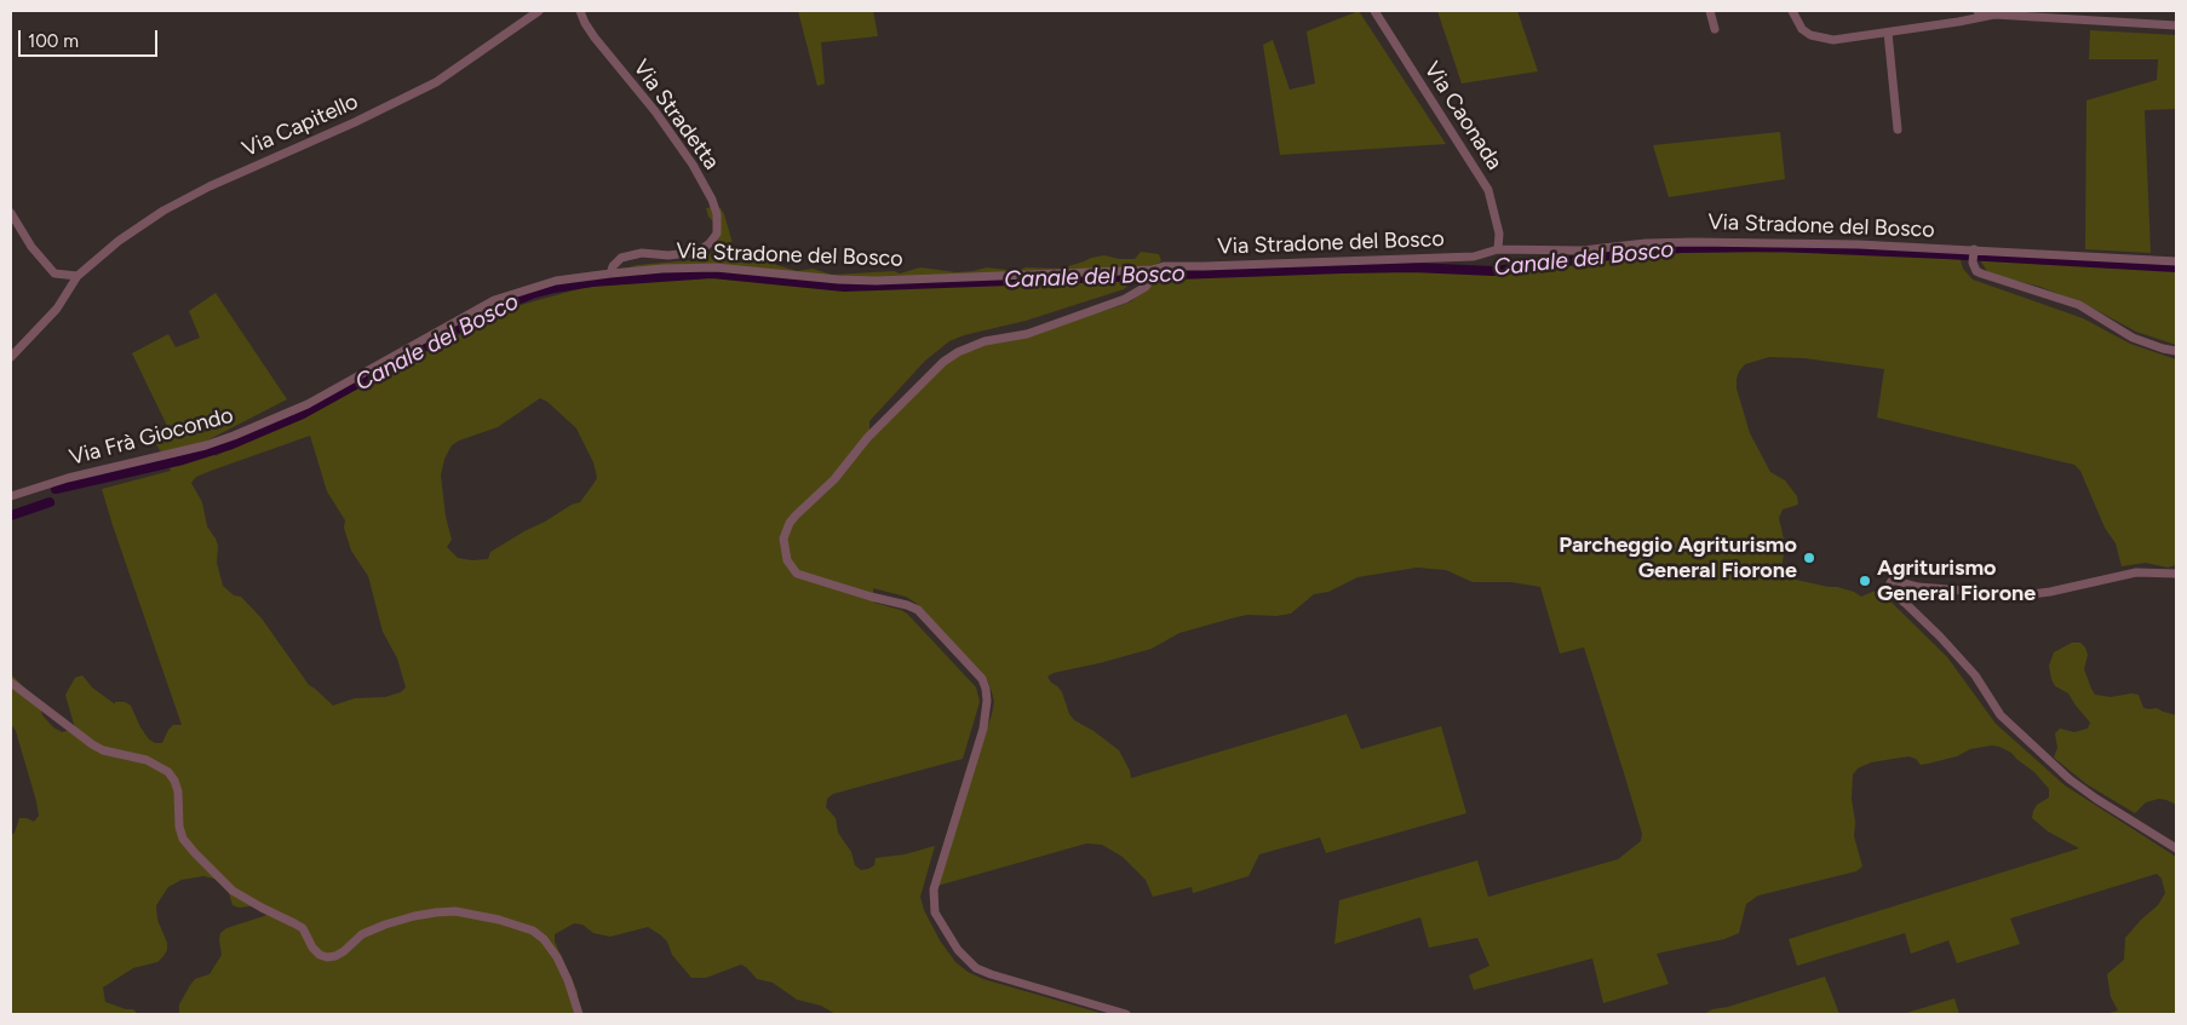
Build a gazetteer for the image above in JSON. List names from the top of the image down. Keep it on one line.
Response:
{"streets":{"street":["Via Stradetta","Via Caonada","Via Capitello","Via Stradone del Bosco","Via Frà Giocondo"]},"crossings":[["Via Stradetta","Via Stradone del Bosco"],["Via Caonada","Via Stradone del Bosco"],["Via Stradone del Bosco","Via Frà Giocondo"]],"water":["Canale del Bosco"],"places":["Parcheggio Agriturismo General Fiorone","Agriturismo General Fiorone"],"scale_bar":"100 m"}
